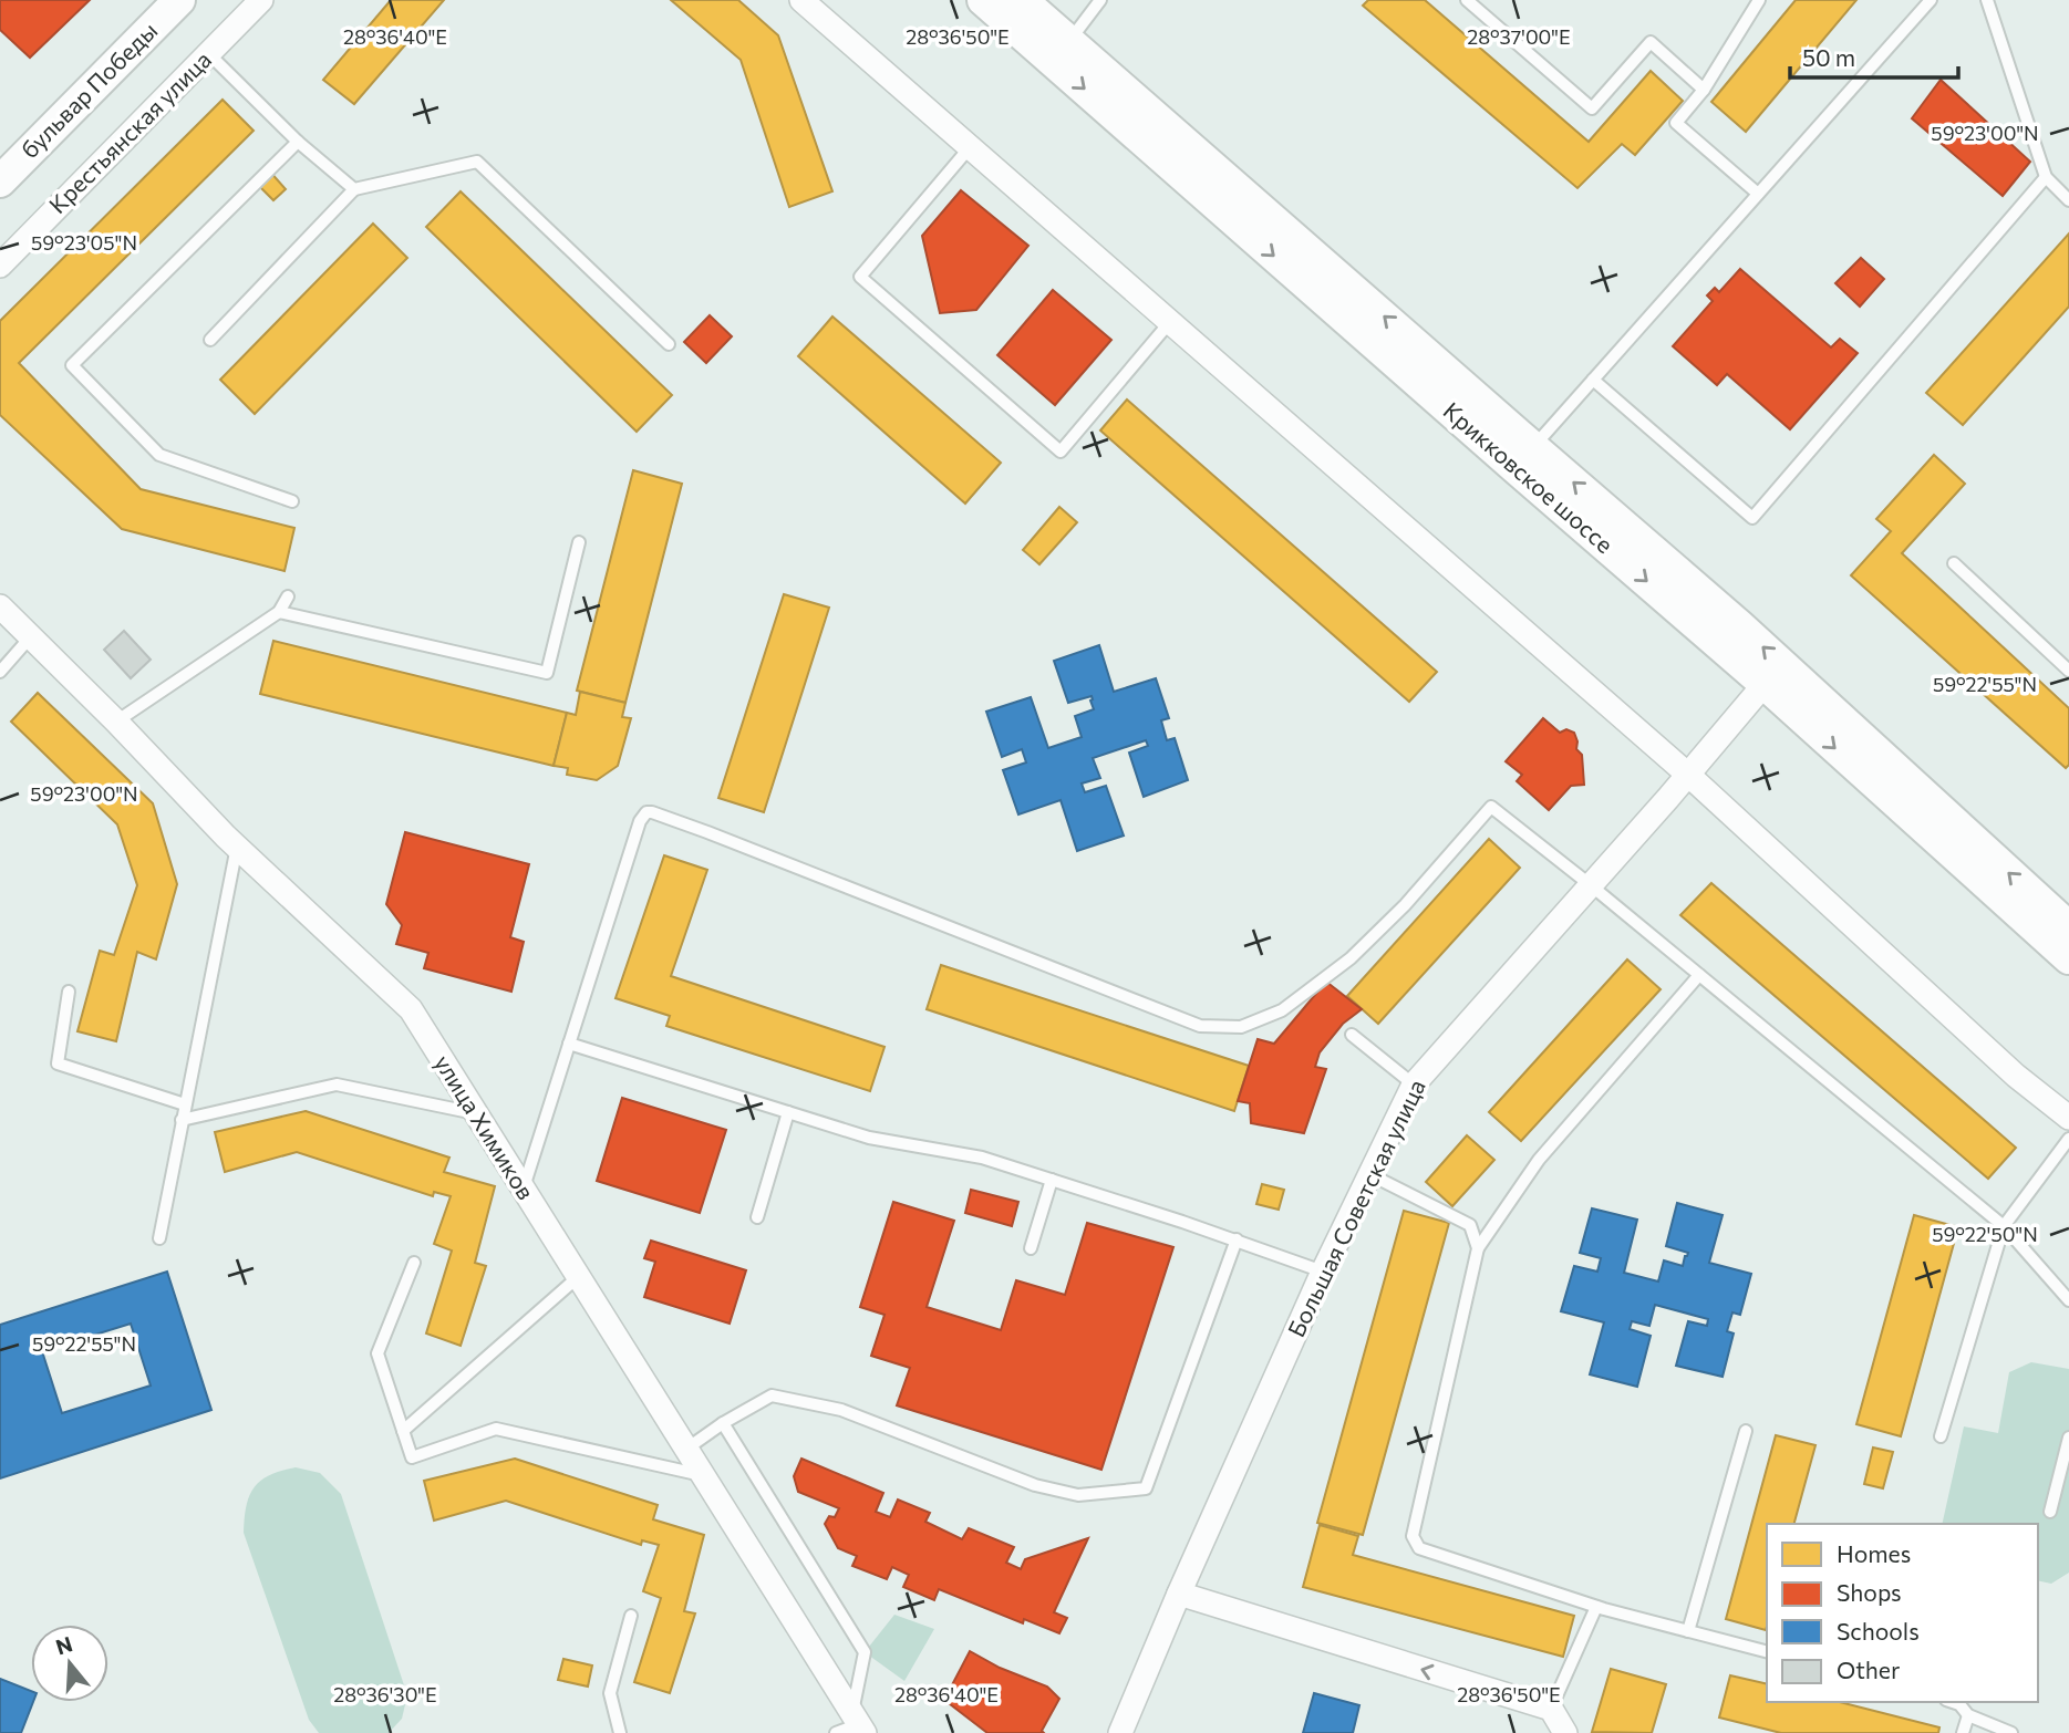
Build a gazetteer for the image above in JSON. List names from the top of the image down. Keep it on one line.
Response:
{"streets":{"main road":["бульвар Победы","Крикковское шоссе"],"street":["Крестьянская улица","улица Химиков","Большая Советская улица"]},"crossings":[["Крикковское шоссе","Большая Советская улица"]],"legend":["Homes","Shops","Schools","Other"],"scale_bar":"50 m","north":"top","coordinates":["28°36'40\"E","28°36'50\"E","28°37'00\"E","59°23'00\"N","59°23'05\"N","59°22'55\"N","59°22'50\"N","28°36'30\"E"]}
